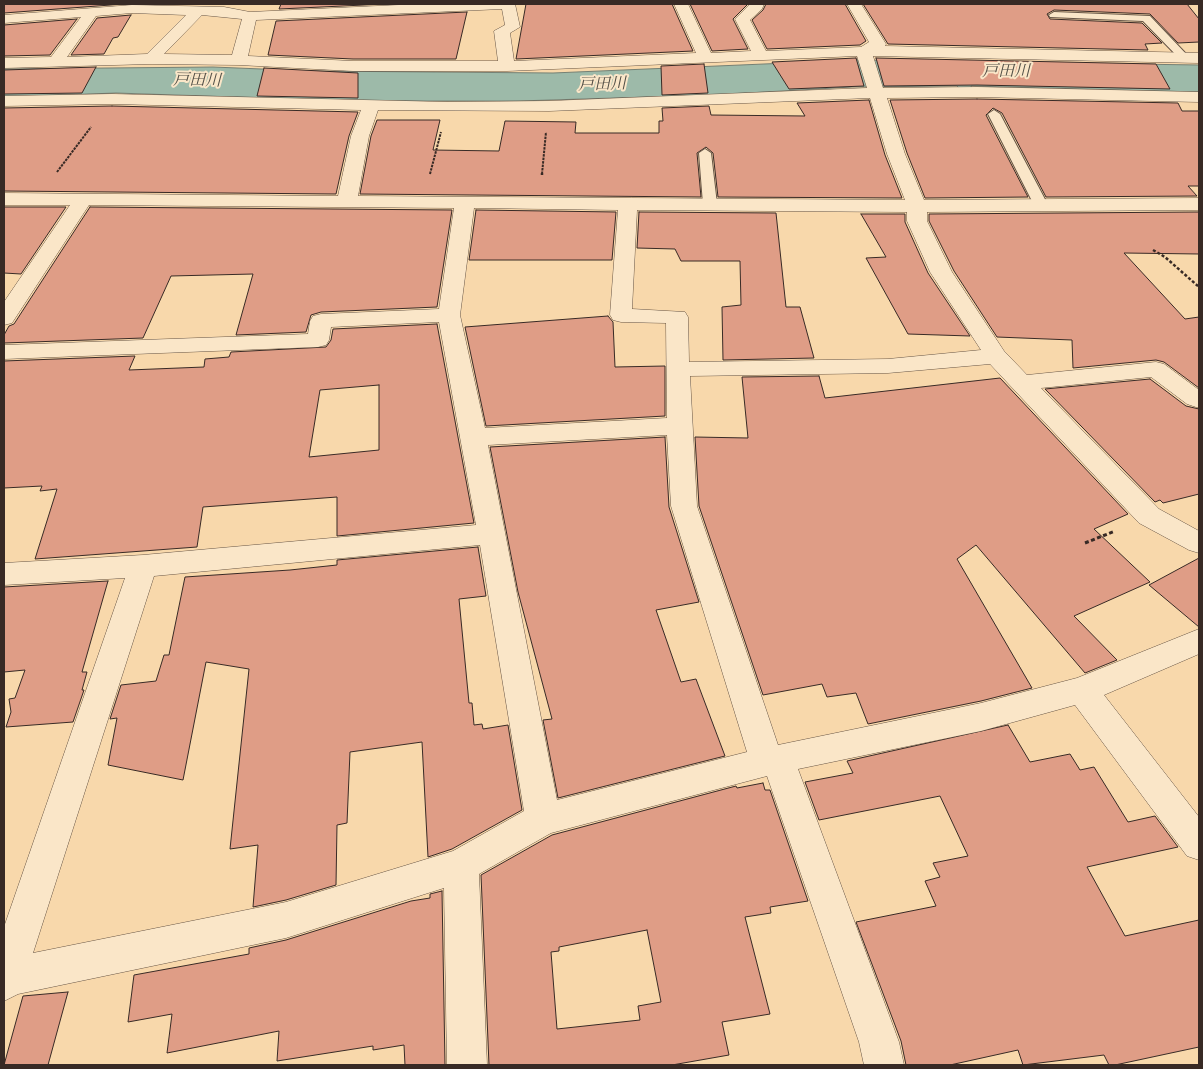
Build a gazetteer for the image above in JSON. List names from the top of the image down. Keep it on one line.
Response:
{"water":["戸田川"]}
